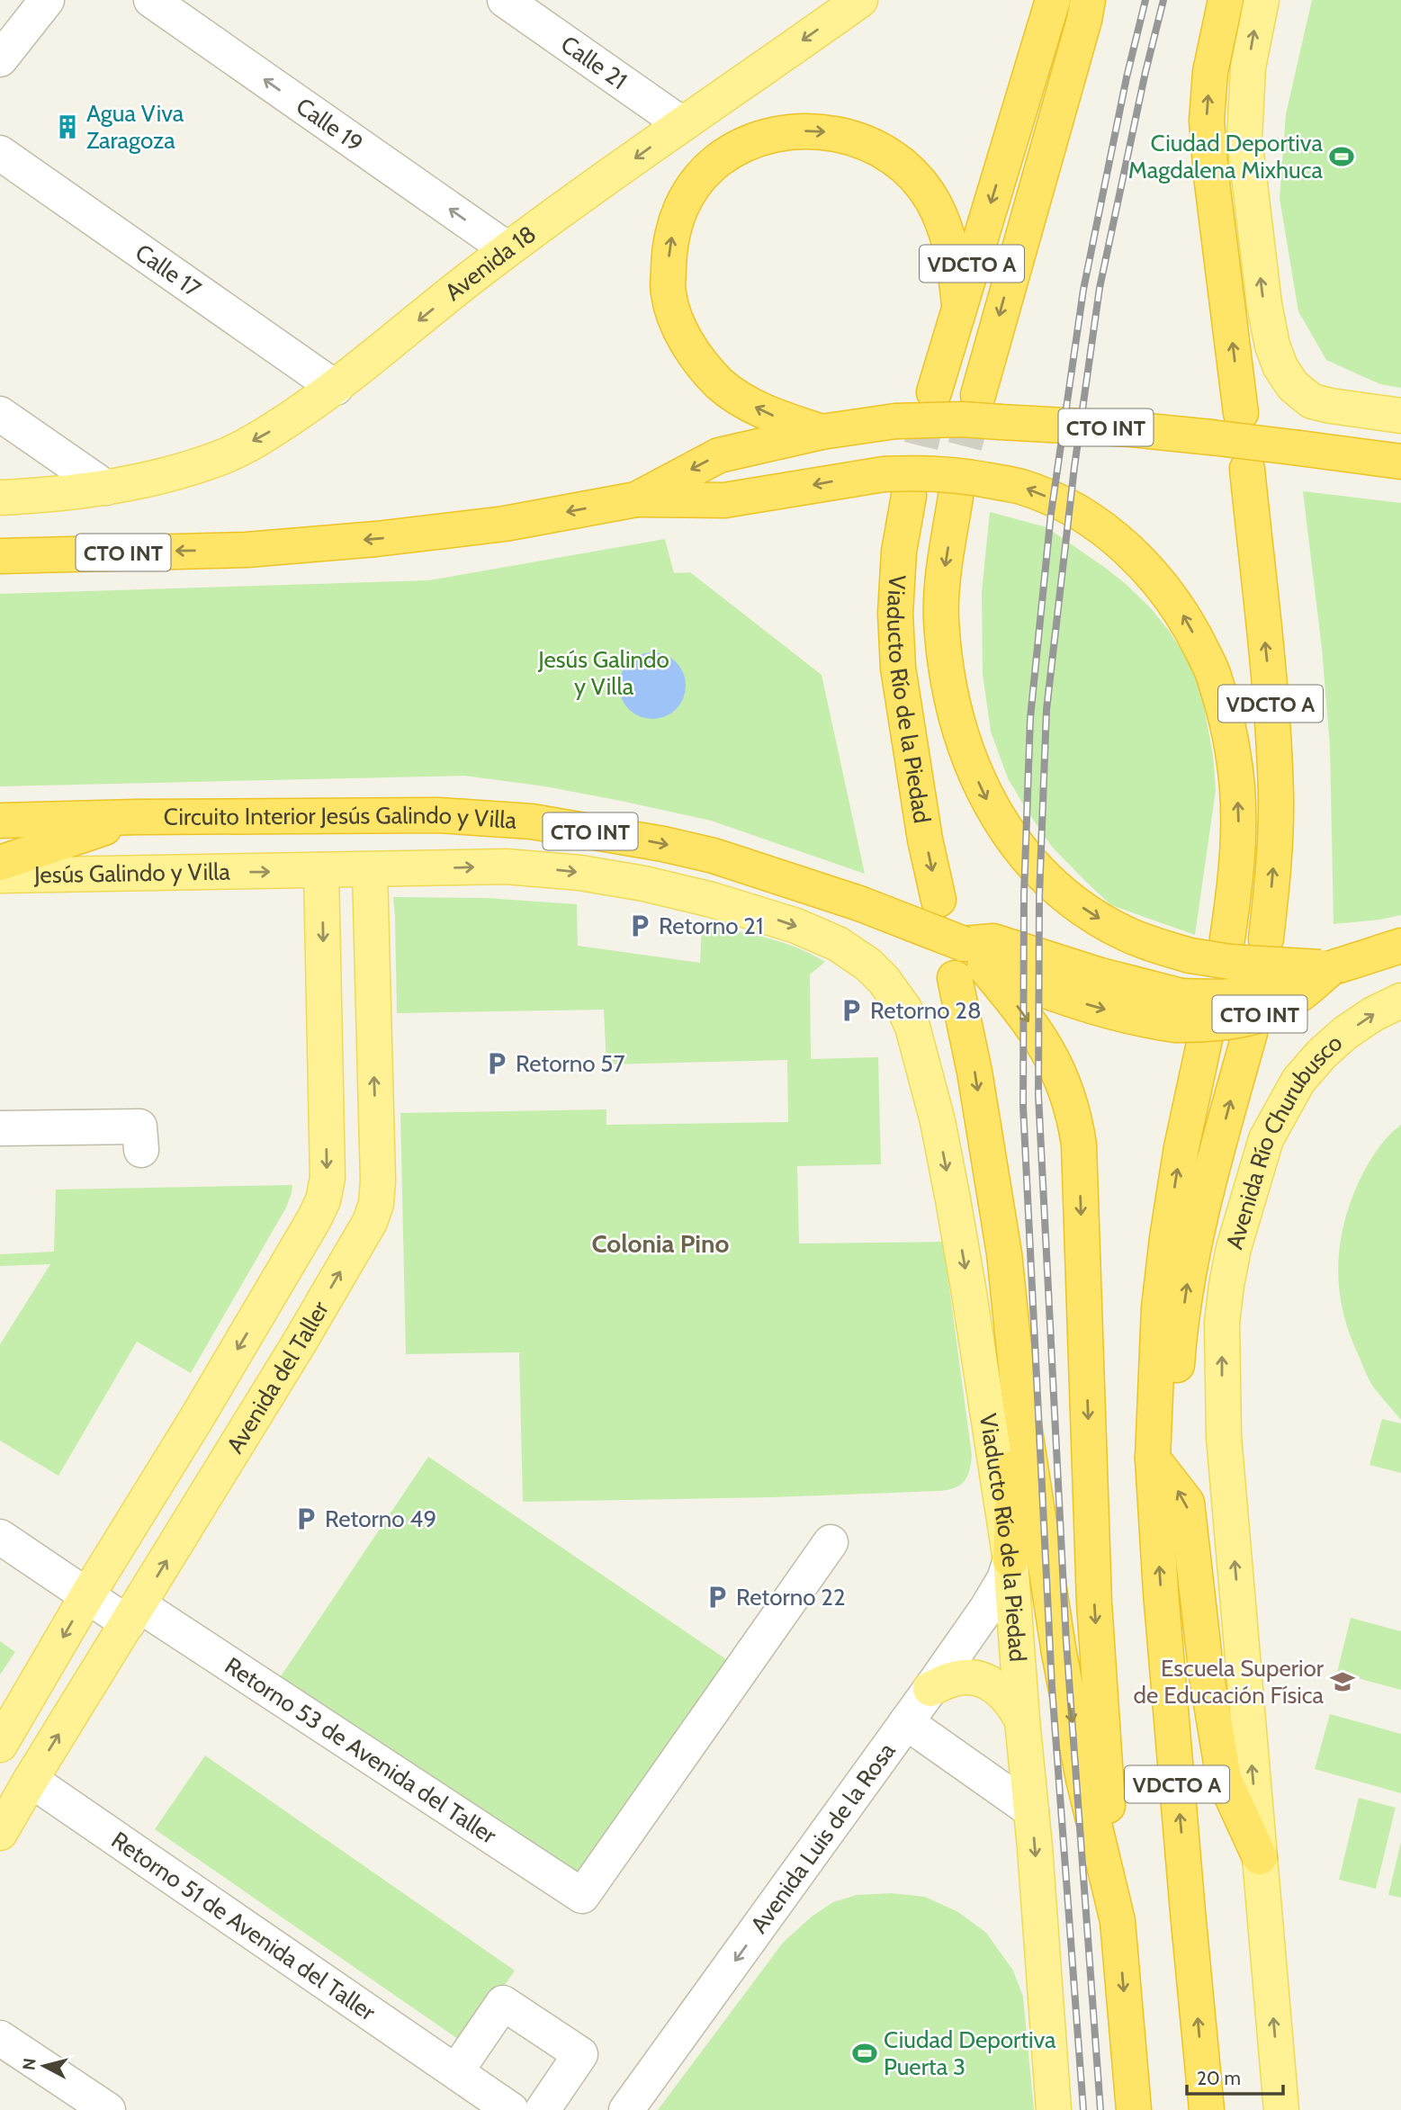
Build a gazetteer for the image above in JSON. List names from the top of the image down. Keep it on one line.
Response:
{"streets":{"highway":["VDCTO A","CTO INT","Viaducto Río de la Piedad","Circuito Interior Jesús Galindo y Villa"],"main road":["Avenida 18","Jesús Galindo y Villa","Avenida Río Churubusco","Avenida del Taller"],"street":["Calle 21","Calle 19","Calle 17","Retorno 53 de Avenida del Taller","Avenida Luis de la Rosa","Retorno 51 de Avenida del Taller"]},"crossings":[["Calle 21","Avenida 18"],["Calle 19","Avenida 18"],["Avenida 18","Calle 17"],["CTO INT","Viaducto Río de la Piedad"],["CTO INT","Circuito Interior Jesús Galindo y Villa"],["Viaducto Río de la Piedad","Circuito Interior Jesús Galindo y Villa"],["Viaducto Río de la Piedad","Jesús Galindo y Villa"],["Viaducto Río de la Piedad","Avenida Luis de la Rosa"],["Jesús Galindo y Villa","Avenida del Taller"],["Avenida del Taller","Retorno 53 de Avenida del Taller"],["Avenida del Taller","Retorno 51 de Avenida del Taller"]],"one_way":["Calle 19","Avenida 18","Jesús Galindo y Villa","Avenida Río Churubusco","Avenida Luis de la Rosa"],"districts":["Colonia Pino"],"parks":["Jesús Galindo y Villa"],"places":{"building":["Agua Viva Zaragoza"],"sports":["Ciudad Deportiva Magdalena Mixhuca","Ciudad Deportiva Puerta 3"],"parking":["Retorno 21","Retorno 28","Retorno 57","Retorno 49","Retorno 22"],"school or university":["Escuela Superior de Educación Física"]},"scale_bar":"20 m","north":"left"}
